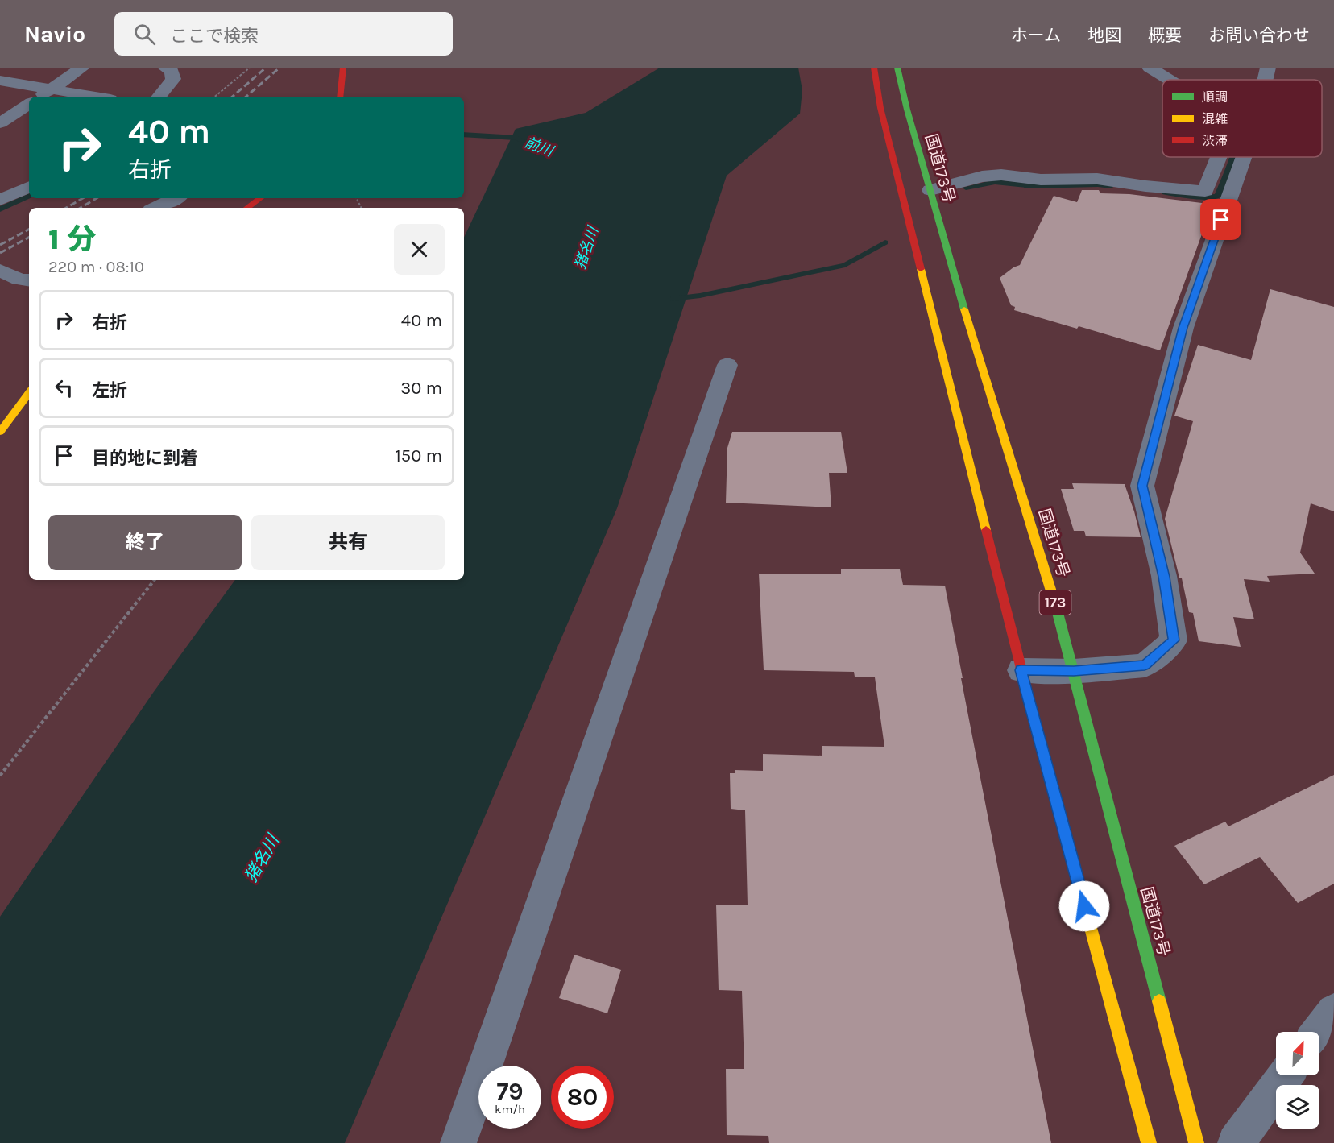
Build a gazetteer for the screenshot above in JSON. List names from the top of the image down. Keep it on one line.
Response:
{"streets":{"main road":["国道173号","173"]},"water":["前川","猪名川"],"legend":["順調","混雑","渋滞"],"north":"top right","page":{"header":"Navio","search":"ここで検索","nav":["ホーム","地図","概要","お問い合わせ"],"turn":["40 m","右折"],"heading":["1 分","220 m · 08:10"],"list":[{"name":"右折","value":"40 m"},{"name":"左折","value":"30 m"},{"name":"目的地に到着","value":"150 m"}],"buttons":["終了","共有"],"speed":"79 km/h","limit":"80"}}
